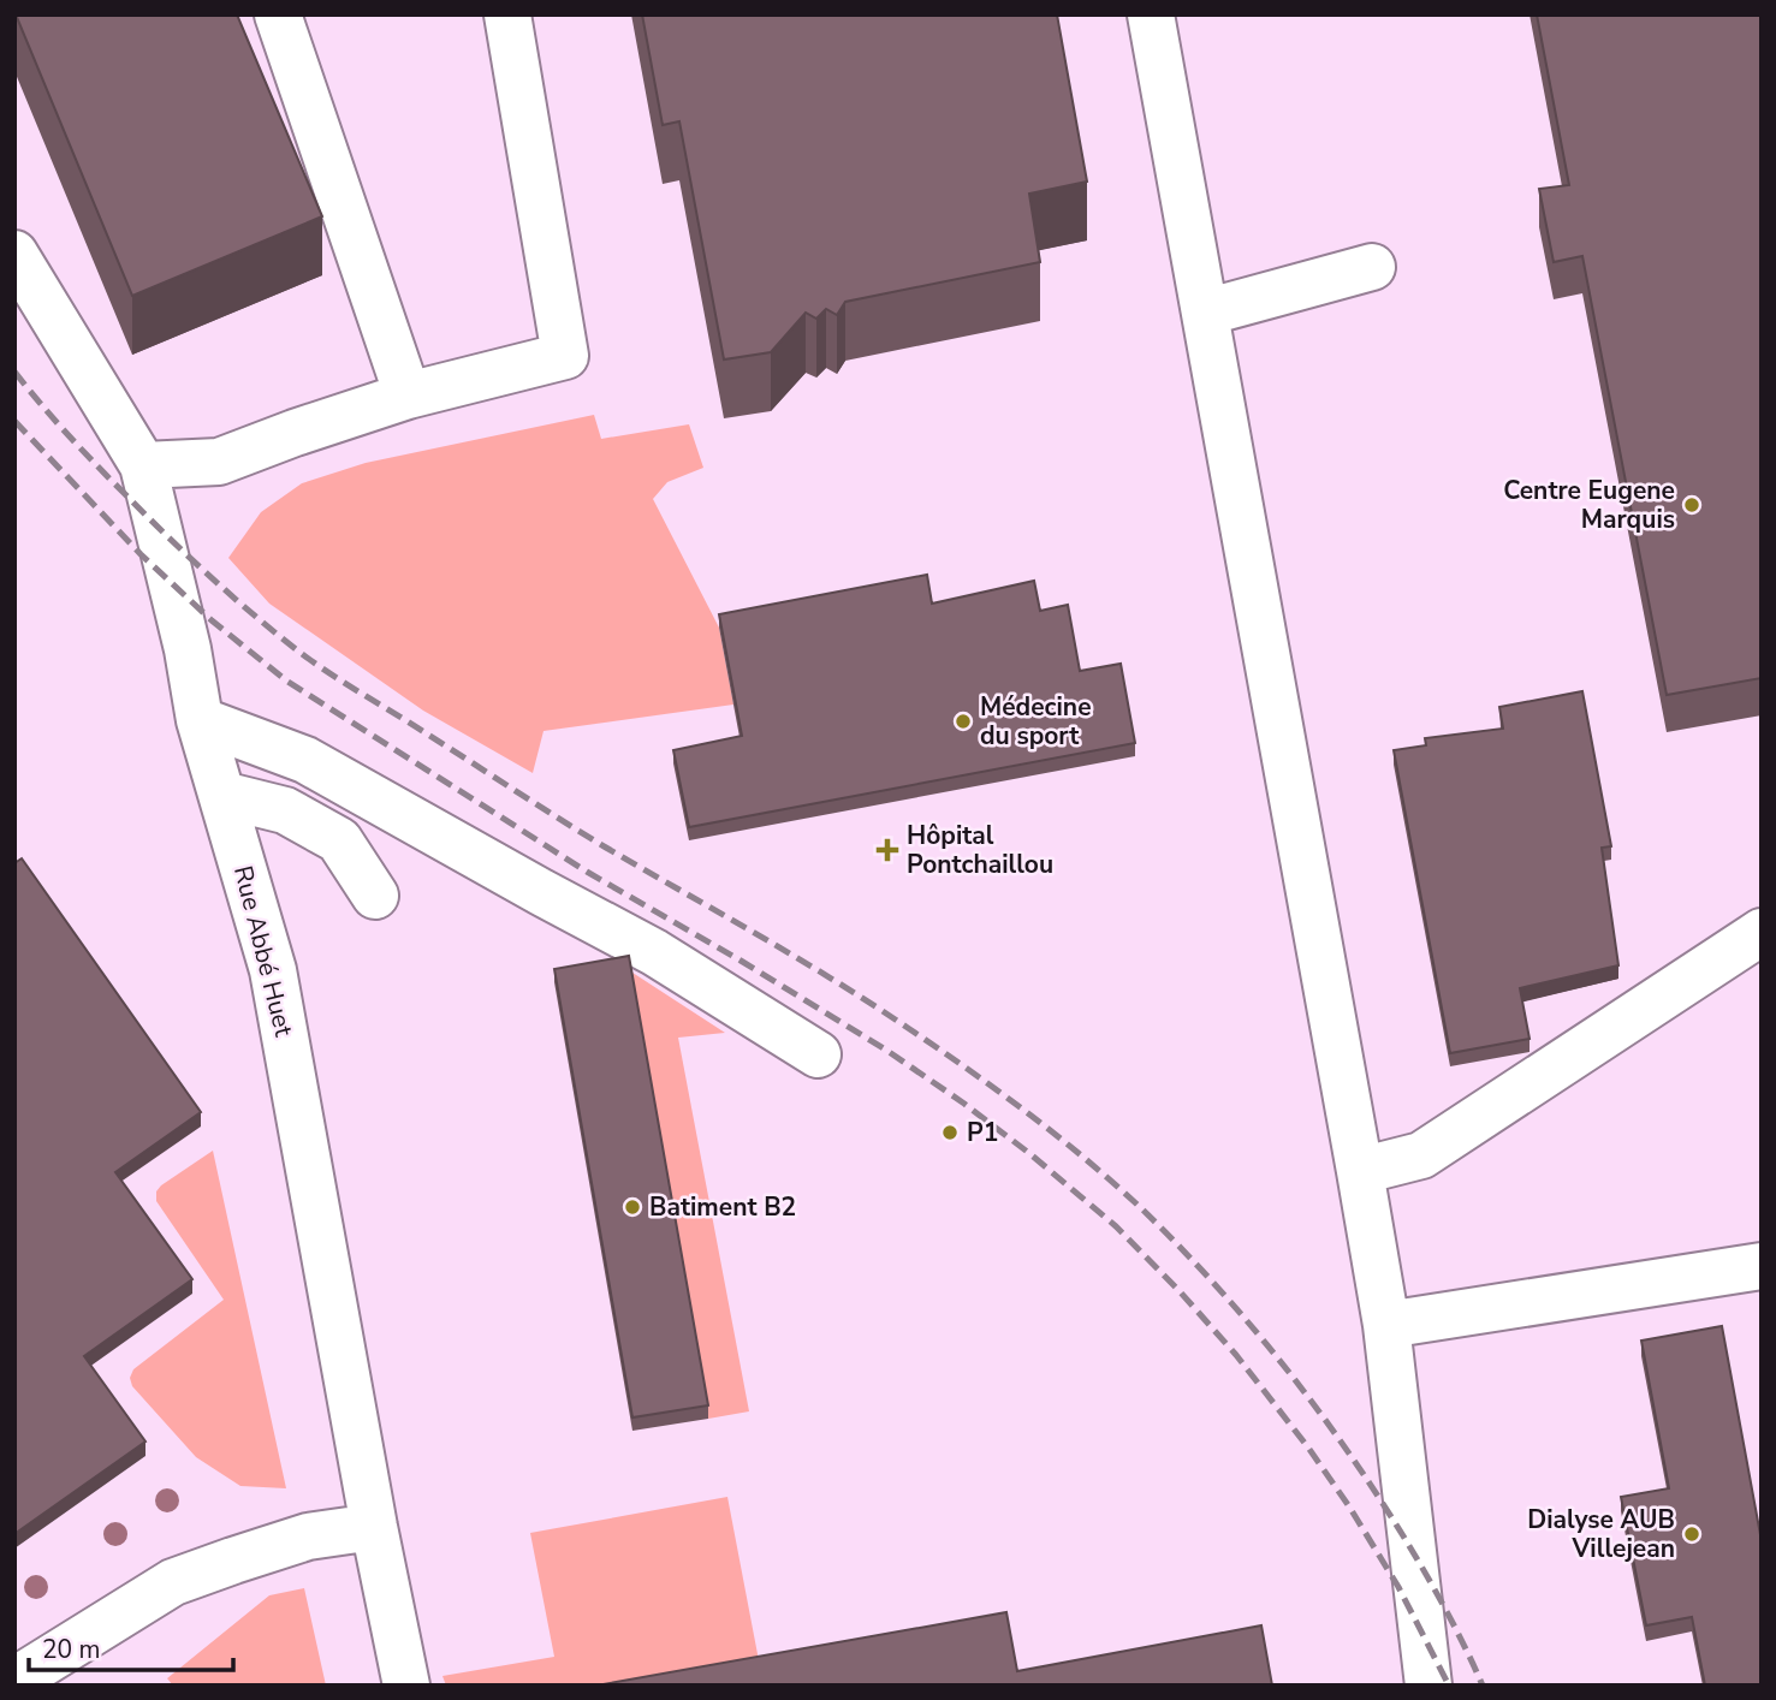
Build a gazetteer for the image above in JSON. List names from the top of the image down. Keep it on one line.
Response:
{"streets":{"street":["Rue Abbé Huet"]},"places":{"other":["Centre Eugene Marquis","Médecine du sport","P1","Batiment B2","Dialyse AUB Villejean"],"health":["Hôpital Pontchaillou"]},"scale_bar":"20 m"}
